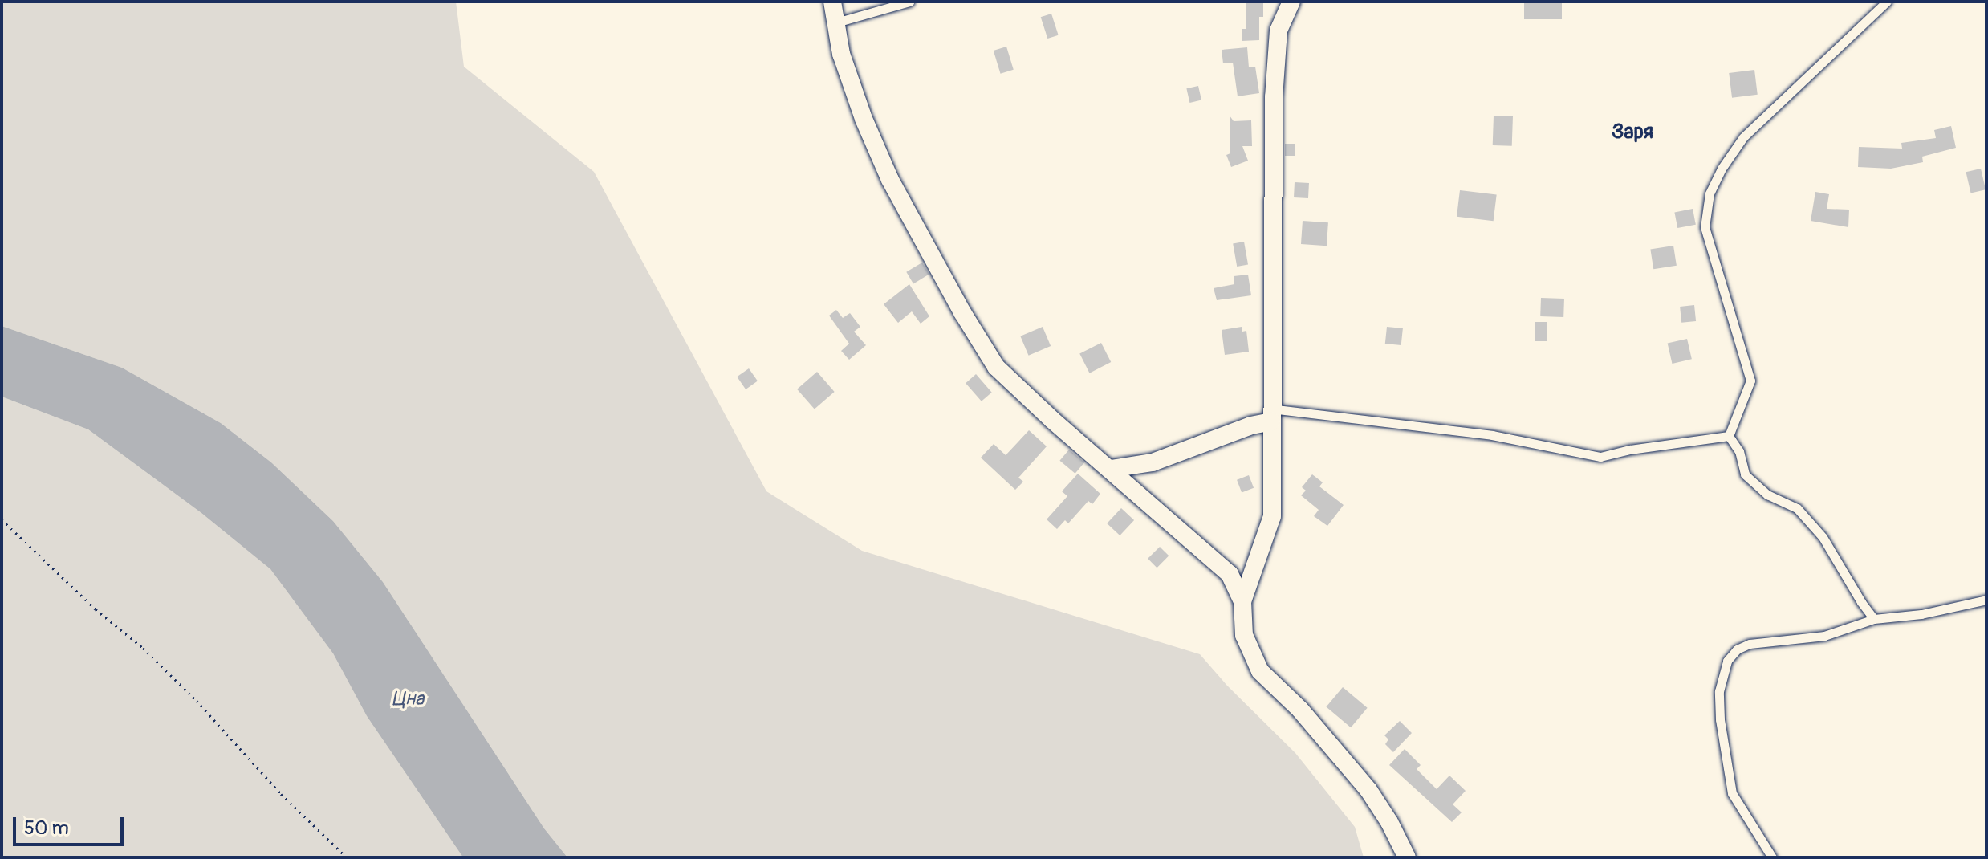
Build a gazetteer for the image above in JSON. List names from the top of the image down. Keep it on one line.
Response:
{"districts":["Заря"],"water":["Цна"],"scale_bar":"50 m"}
